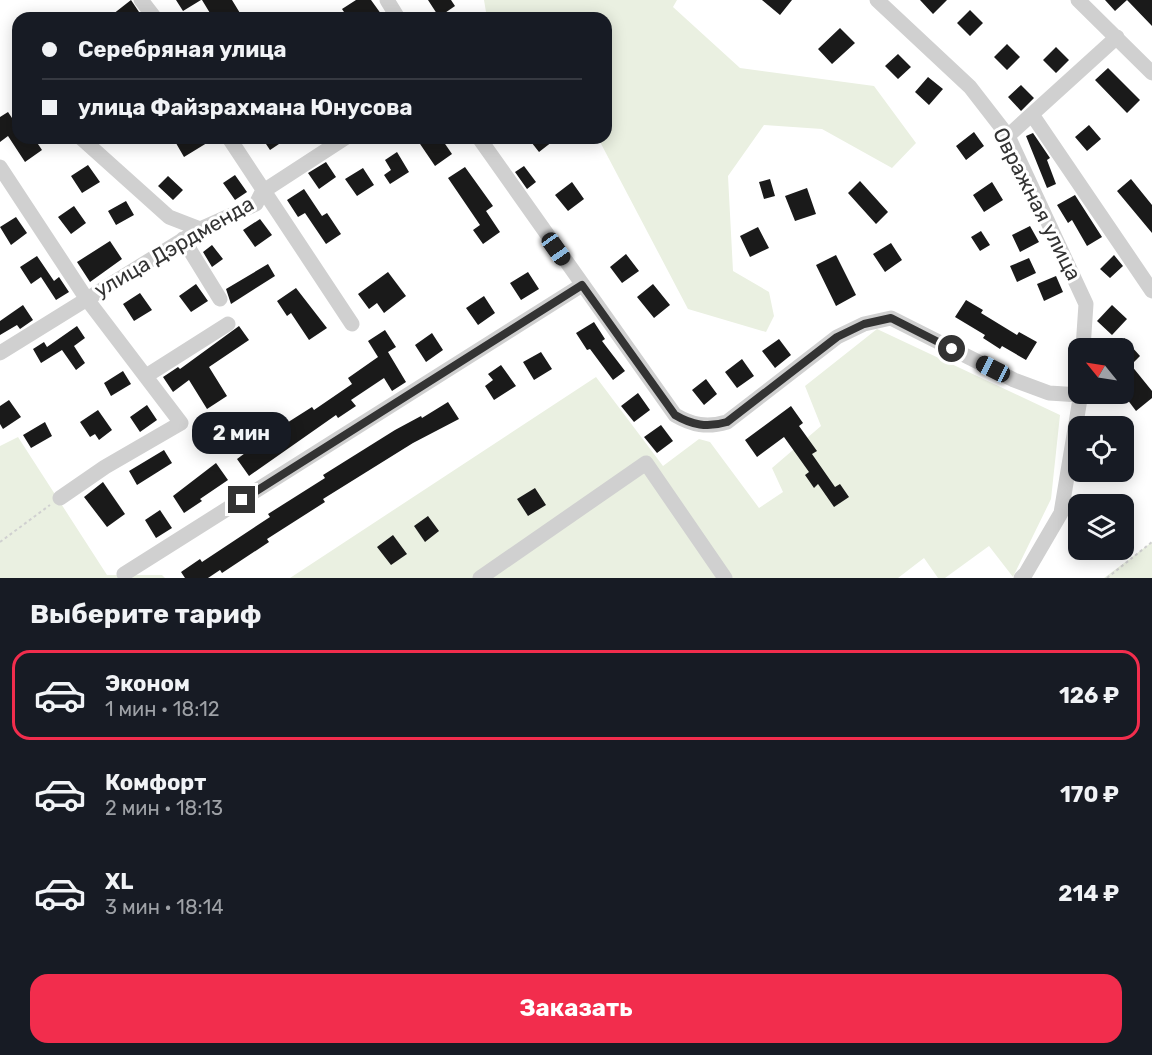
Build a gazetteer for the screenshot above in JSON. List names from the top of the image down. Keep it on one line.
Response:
{"streets":{"street":["Овражная улица","улица Дэрдменда"]},"north":"top left","page":{"banner":["Серебряная улица","улица Файзрахмана Юнусова"],"bubble":"2 мин","heading":"Выберите тариф","list":[{"name":"Эконом","note":"1 мин · 18:12","value":"126 ₽"},{"name":"Комфорт","note":"2 мин · 18:13","value":"170 ₽"},{"name":"XL","note":"3 мин · 18:14","value":"214 ₽"}],"buttons":"Заказать"}}
